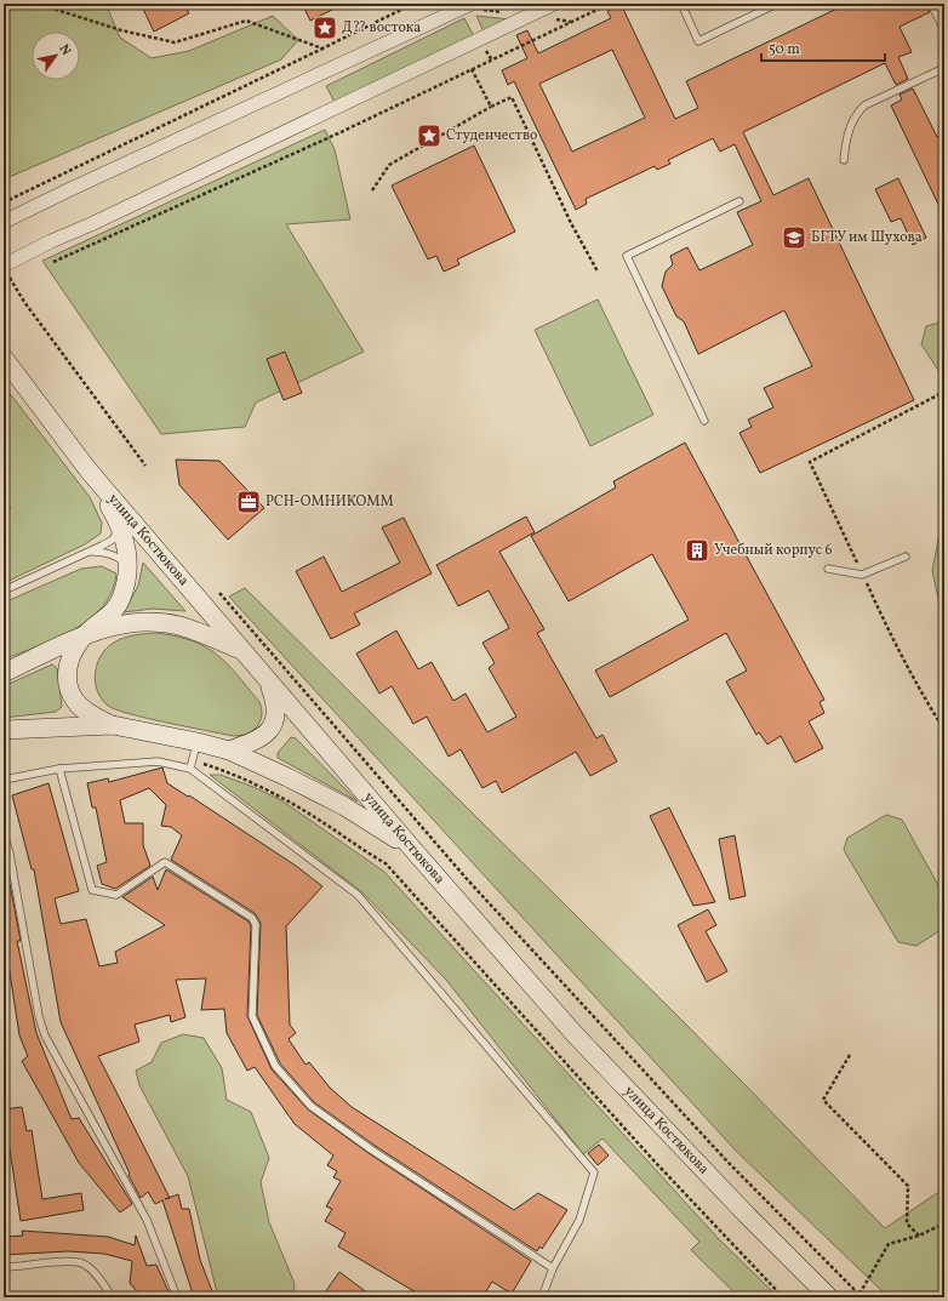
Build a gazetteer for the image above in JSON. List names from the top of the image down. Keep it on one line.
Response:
{"streets":{"main road":["улица Костюкова"]},"places":{"place":["Д?? востока","Студенчество"],"school or university":["БГТУ им Шухова"],"office":["РСН-ОМНИКОММ"],"building":["Учебный корпус 6"]},"scale_bar":"50 m","north":"top right"}
